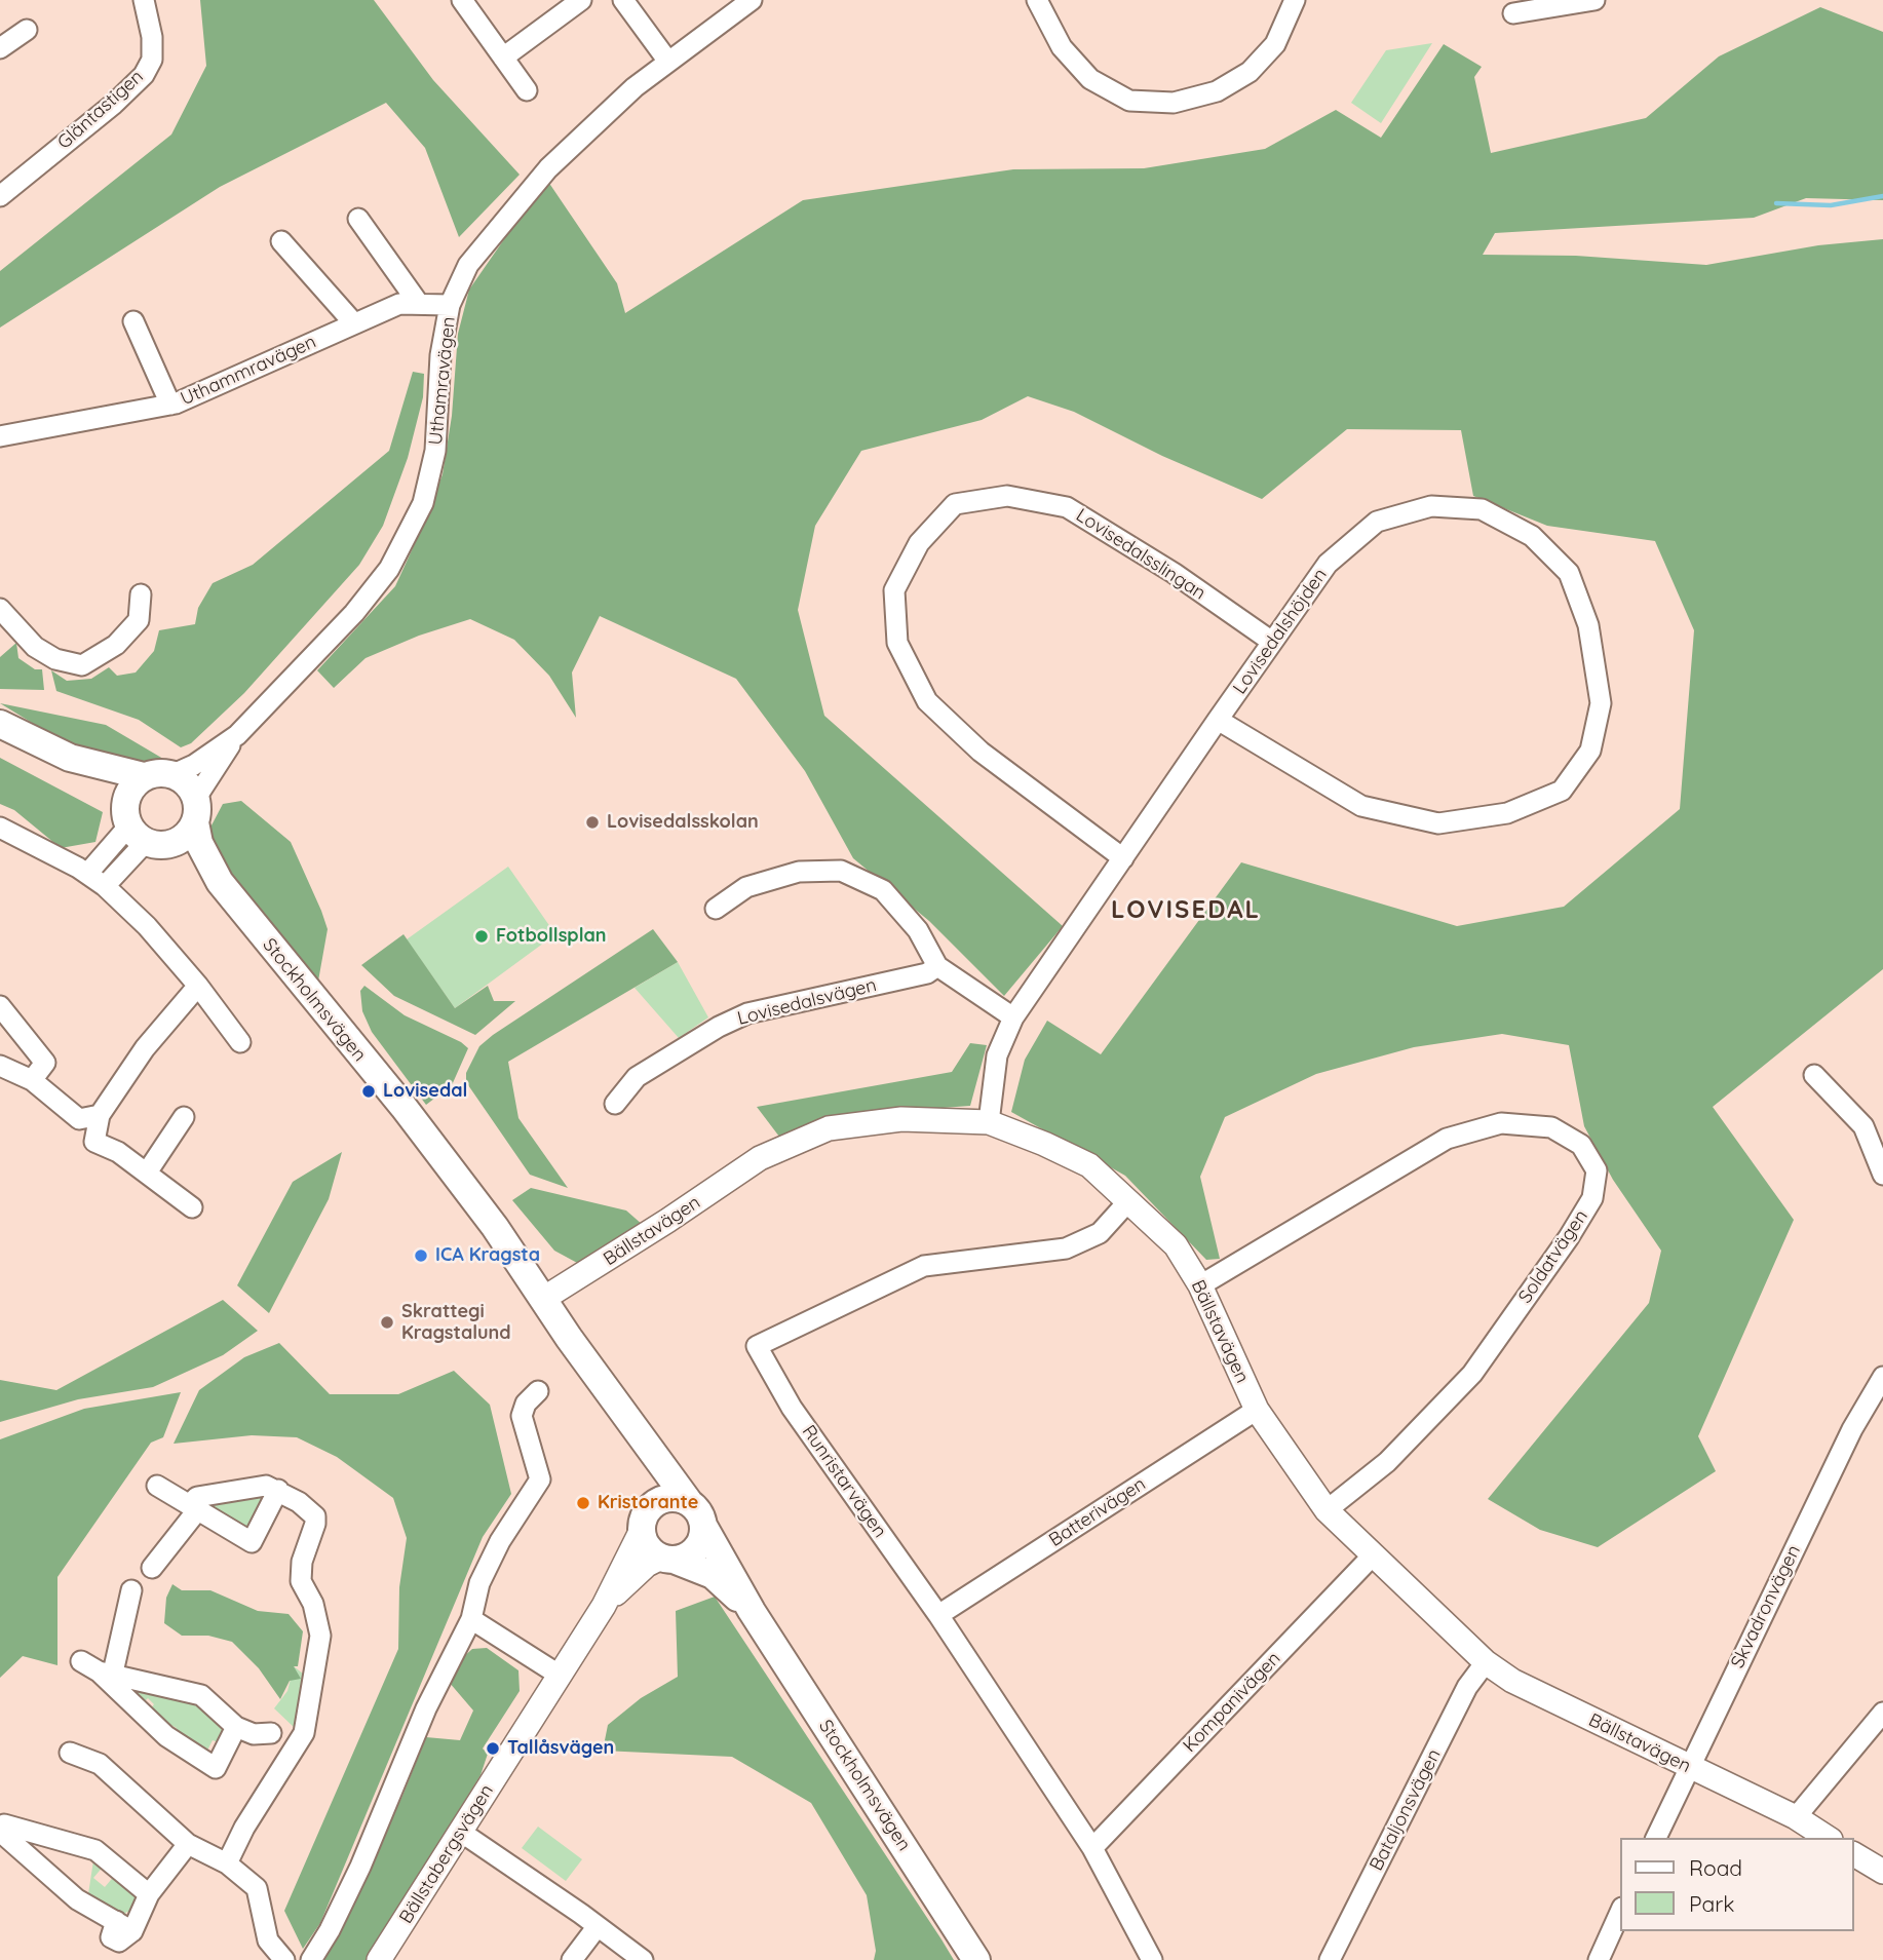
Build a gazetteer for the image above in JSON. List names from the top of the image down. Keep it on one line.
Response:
{"streets":{"main road":["Stockholmsvägen"],"street":["Gläntastigen","Uthammravägen","Uthamravägen","Lovisedalsslingan","Lovisedalshöjden","Lovisedalsvägen","Bällstavägen","Soldatvägen","Runristarvägen","Batterivägen","Skvadronvägen","Kompanivägen","Bataljonsvägen","Bällstabergsvägen"]},"crossings":[["Uthammravägen","Uthamravägen"],["Uthamravägen","Stockholmsvägen"],["Lovisedalsslingan","Lovisedalshöjden"],["Lovisedalshöjden","Bällstavägen"],["Stockholmsvägen","Bällstavägen"],["Stockholmsvägen","Bällstabergsvägen"],["Bällstavägen","Soldatvägen"],["Bällstavägen","Runristarvägen"],["Bällstavägen","Batterivägen"],["Bällstavägen","Skvadronvägen"],["Bällstavägen","Kompanivägen"],["Bällstavägen","Bataljonsvägen"],["Runristarvägen","Batterivägen"],["Runristarvägen","Kompanivägen"]],"districts":["LOVISEDAL"],"places":["Lovisedalsskolan","Fotbollsplan","Lovisedal","ICA Kragsta","Skrattegi Kragstalund","Kristorante","Tallåsvägen"],"legend":["Road","Park"]}
